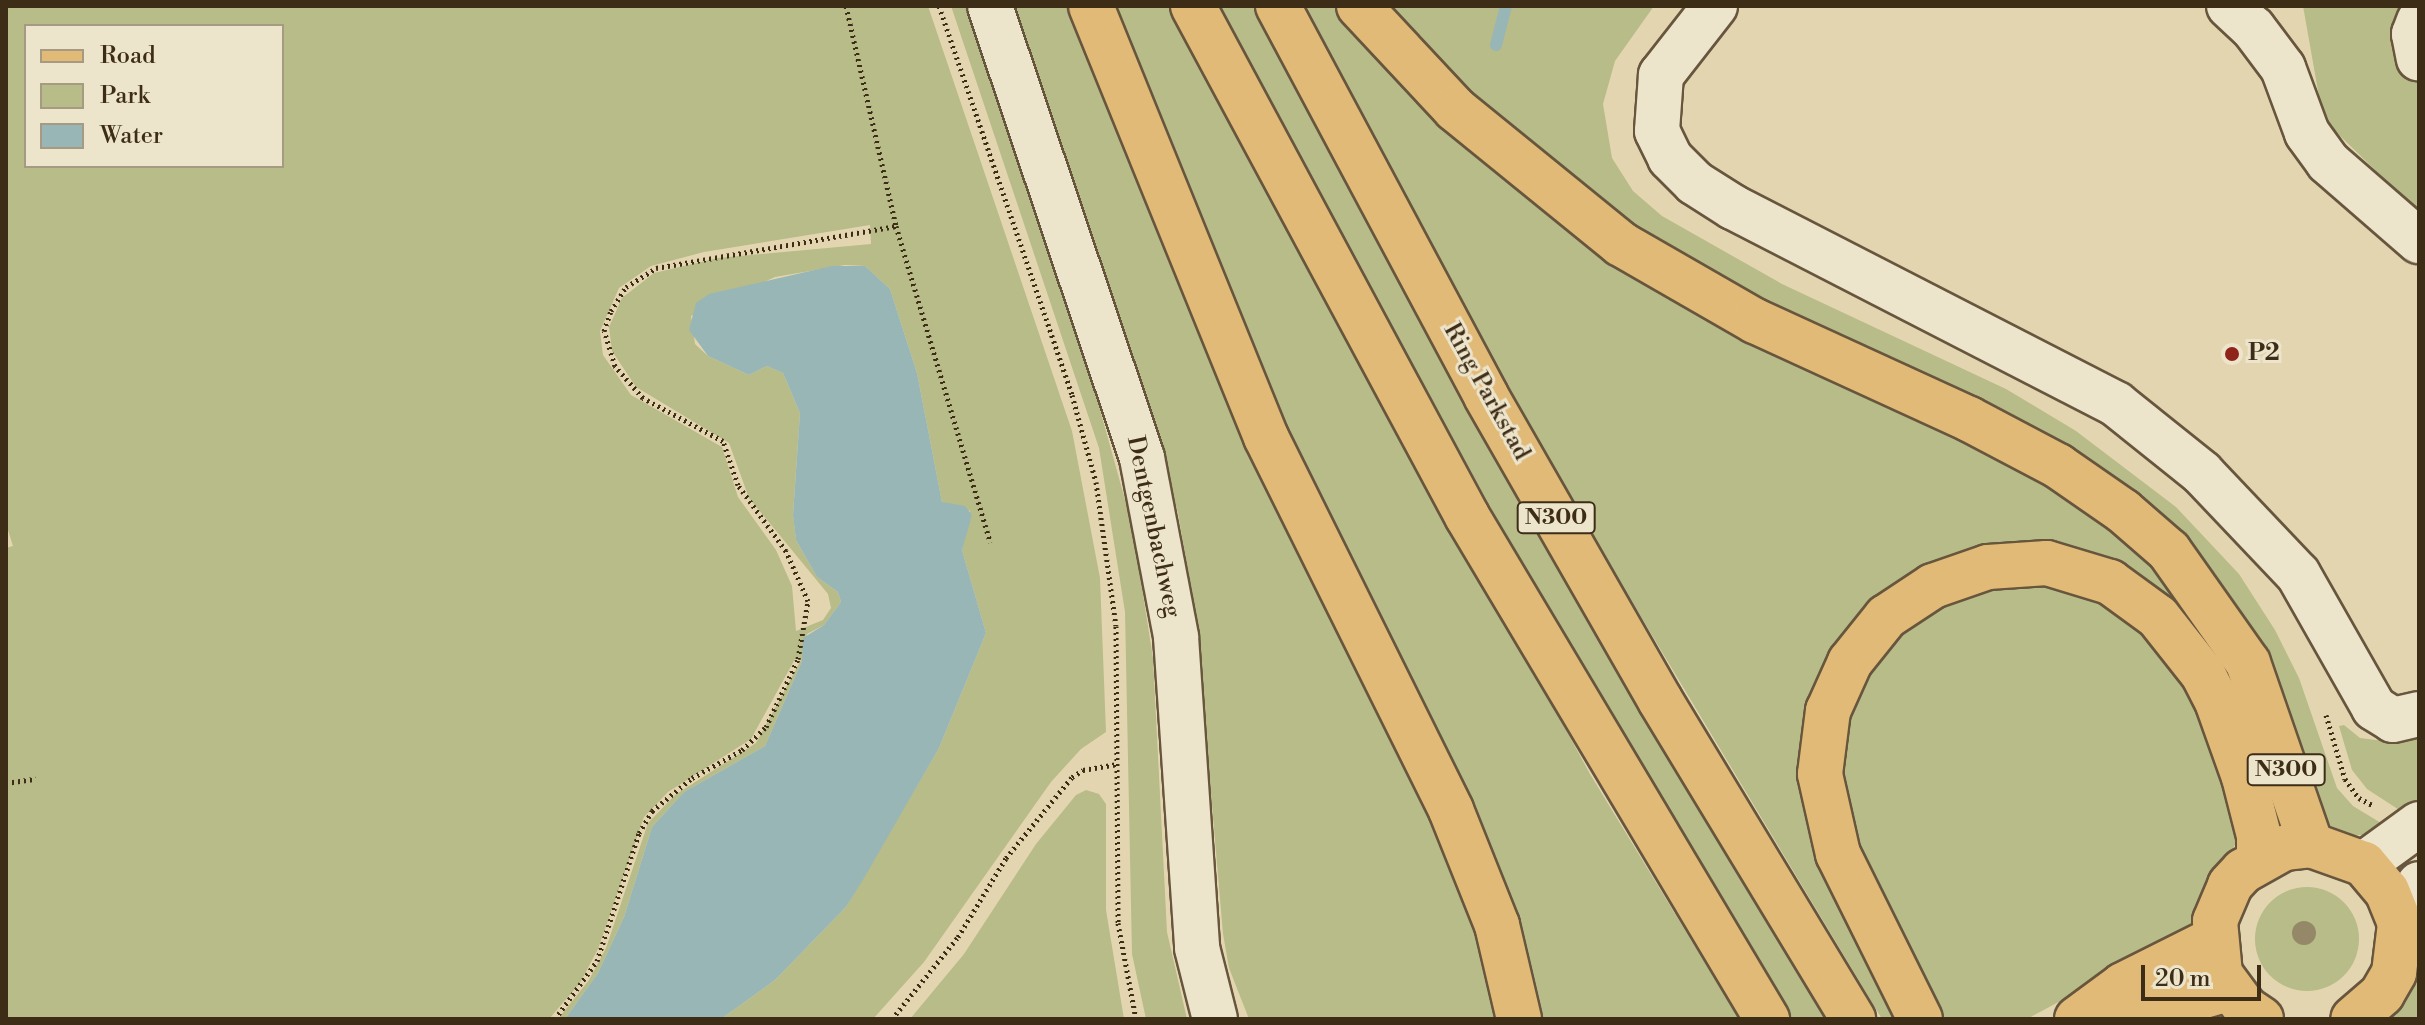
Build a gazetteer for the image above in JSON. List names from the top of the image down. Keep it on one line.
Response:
{"streets":{"main road":["Ring Parkstad","N300"],"street":["Dentgenbachweg"]},"places":["P2"],"legend":["Road","Park","Water"],"scale_bar":"20 m"}
